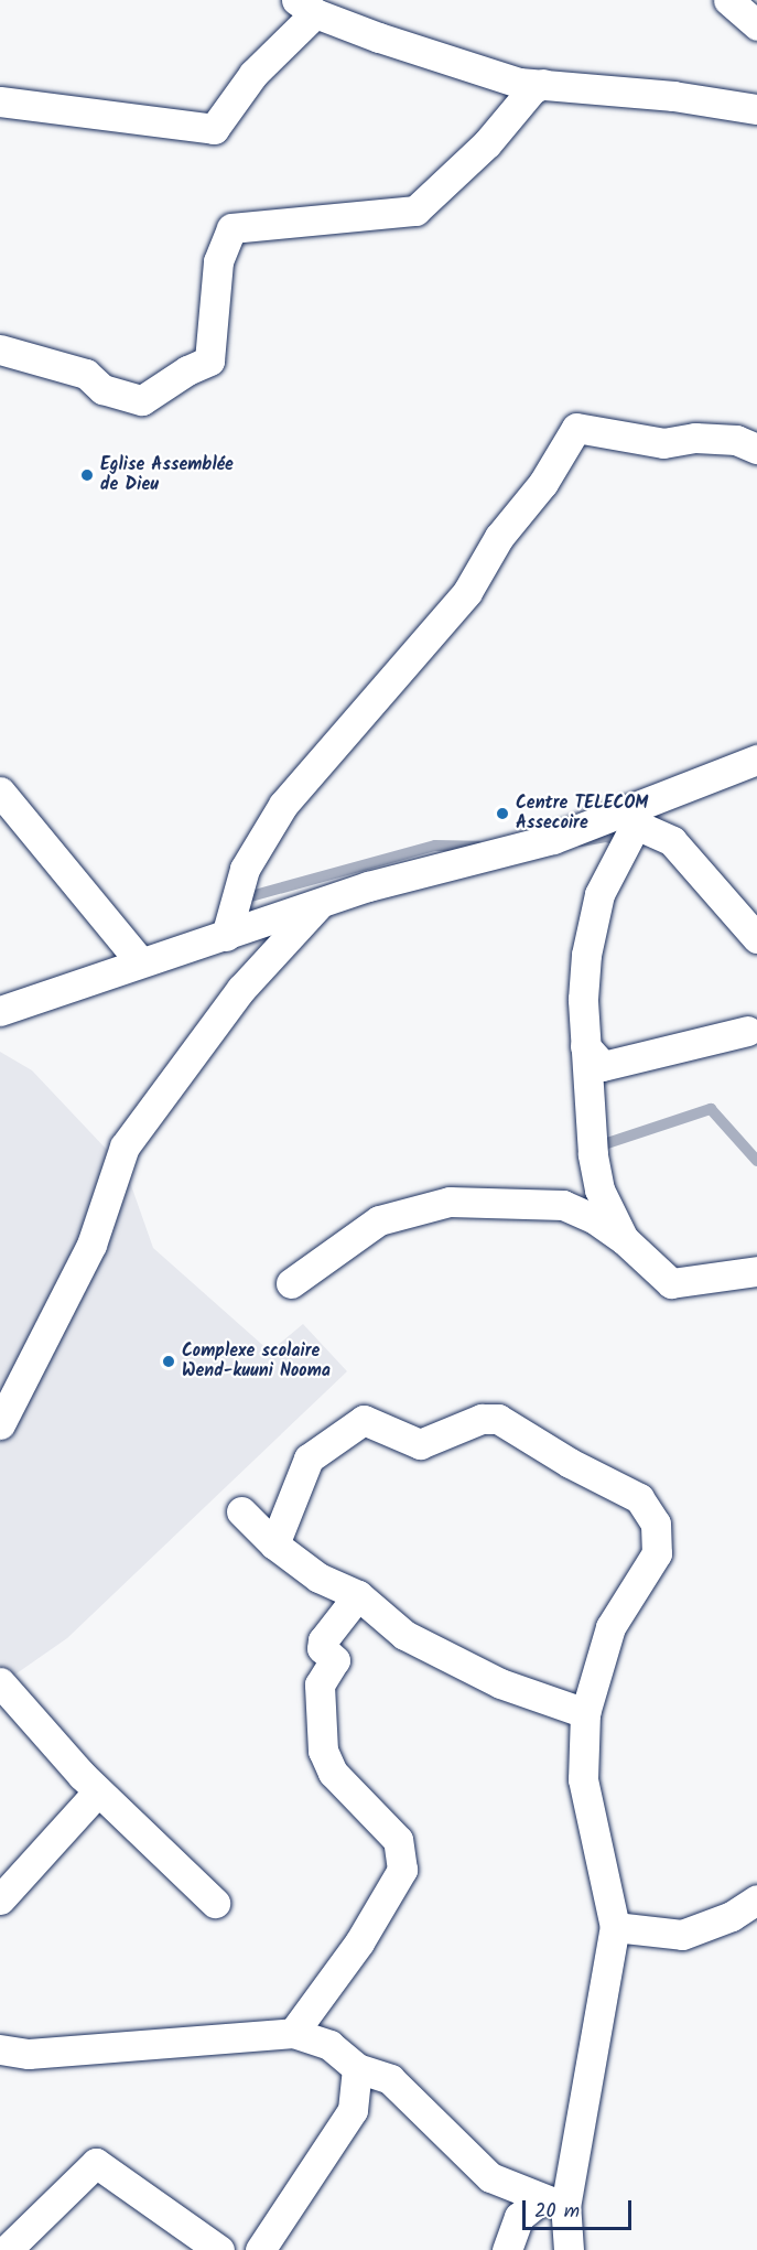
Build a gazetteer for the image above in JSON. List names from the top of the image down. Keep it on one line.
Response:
{"places":["Eglise Assemblée de Dieu","Centre TELECOM Assecoire","Complexe scolaire Wend-kuuni Nooma"],"scale_bar":"20 m"}
